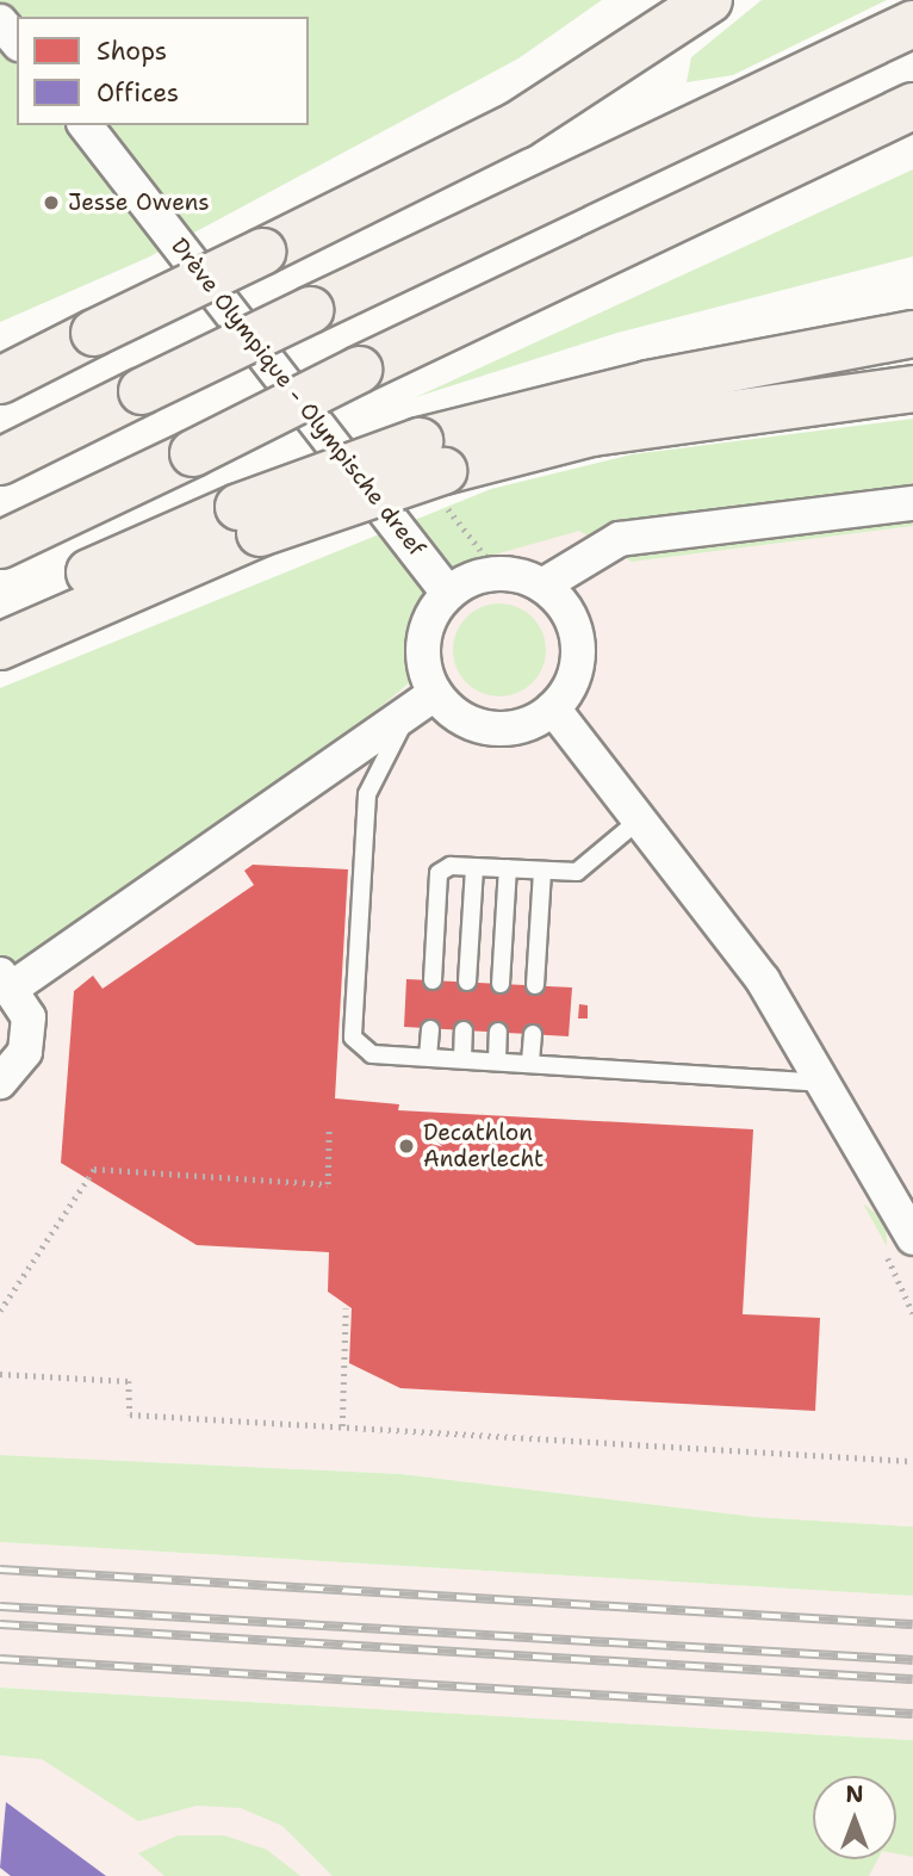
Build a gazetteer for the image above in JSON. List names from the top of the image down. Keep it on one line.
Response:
{"streets":{"street":["Drève Olympique - Olympische dreef"]},"places":["Jesse Owens","Decathlon Anderlecht"],"legend":["Shops","Offices"],"north":"top"}
